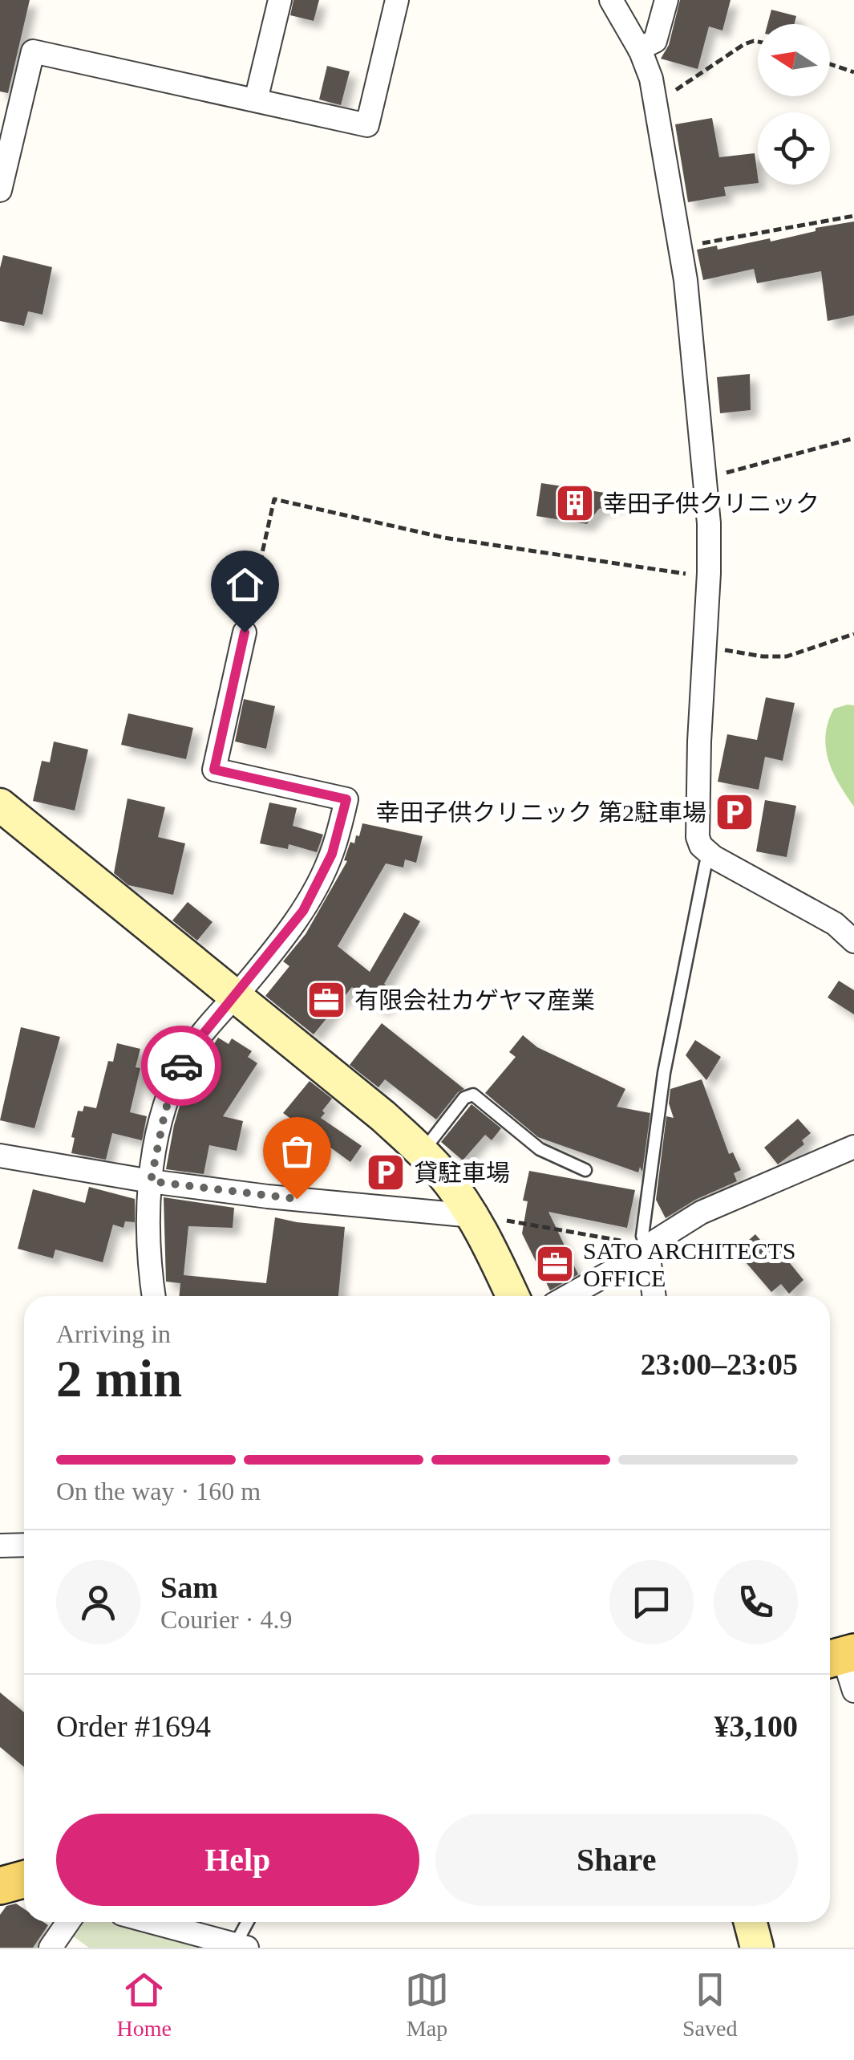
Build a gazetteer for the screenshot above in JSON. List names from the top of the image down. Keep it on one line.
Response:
{"places":{"building":["幸田子供クリニック"],"parking":["幸田子供クリニック 第2駐車場","貸駐車場"],"office":["有限会社カゲヤマ産業","SATO ARCHITECTS OFFICE"]},"north":"left","page":{"heading":["2 min","Arriving in","23:00–23:05"],"panel":["Sam","Courier · 4.9","Order #1694","¥3,100"],"bar":"On the way · 160 m","buttons":["Help","Share"],"tabs":["Home","Map","Saved"]}}
